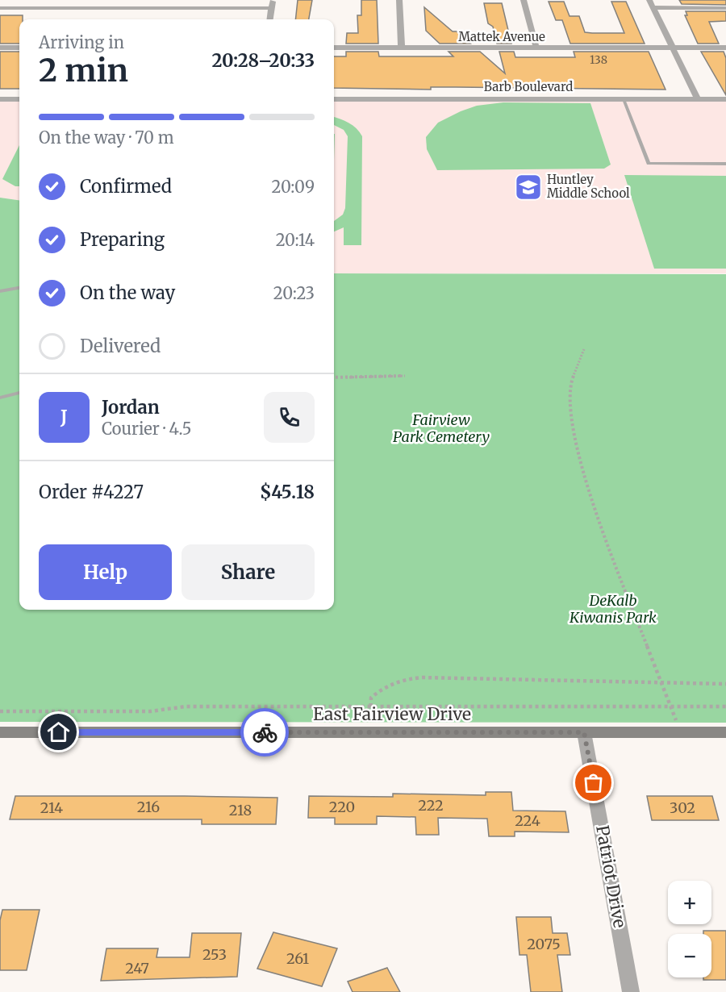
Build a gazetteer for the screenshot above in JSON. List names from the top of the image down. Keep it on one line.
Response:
{"streets":{"street":["Mattek Avenue","Barb Boulevard","East Fairview Drive","Patriot Drive"]},"crossings":[["East Fairview Drive","Patriot Drive"]],"parks":["Fairview Park Cemetery","DeKalb Kiwanis Park"],"places":{"school or university":["Huntley Middle School"]},"house_numbers":["138","222","216","220","214","302","218","224","2075","253","261","247"],"page":{"heading":["2 min","Arriving in","20:28–20:33"],"panel":["Jordan","Courier · 4.5","Order #4227","$45.18"],"bar":"On the way · 70 m","list":[["Confirmed","20:09"],["Preparing","20:14"],["On the way","20:23"],"Delivered"],"round":"J","buttons":["Help","Share"],"map_buttons":["+","−"]}}
